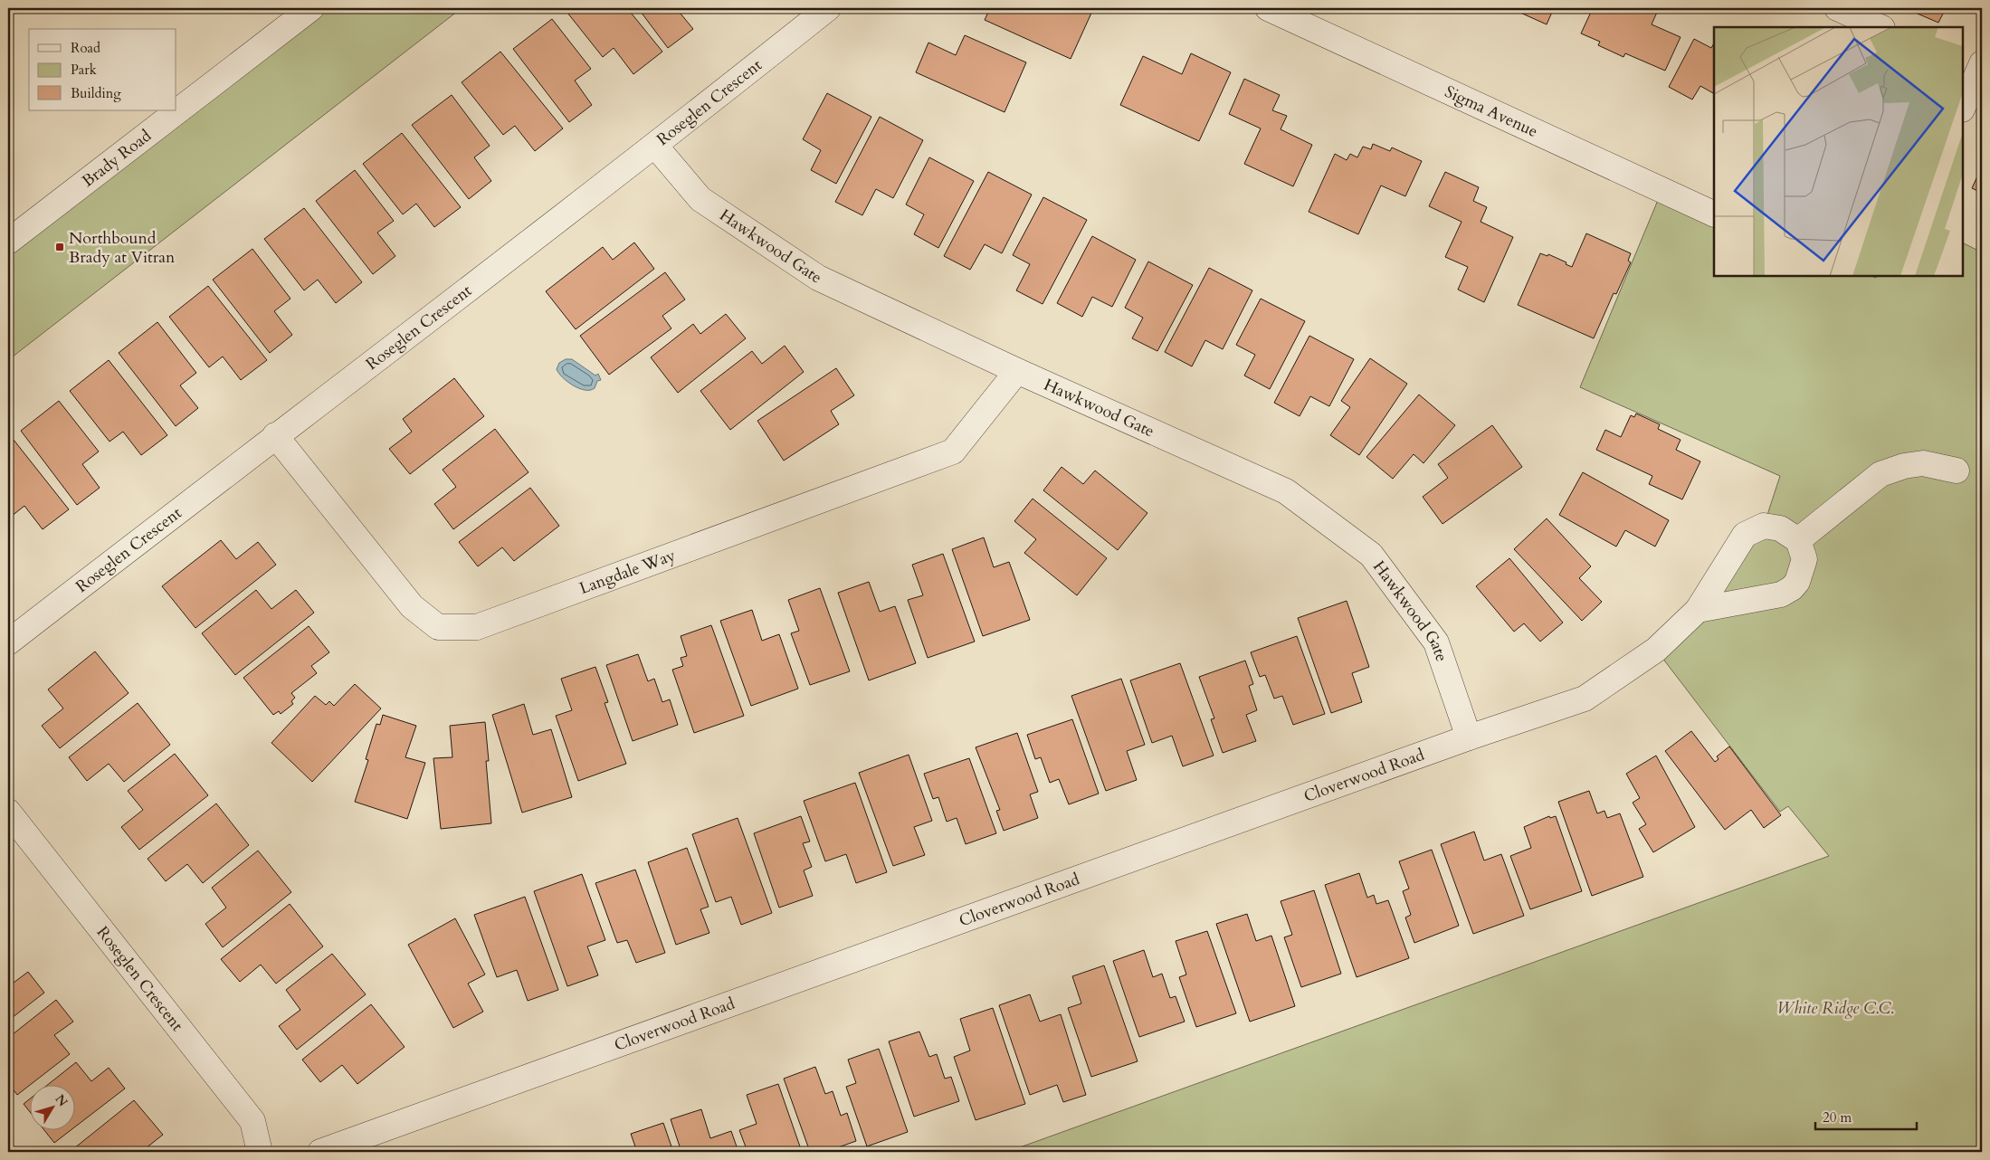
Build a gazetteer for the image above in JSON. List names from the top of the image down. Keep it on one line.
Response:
{"streets":{"street":["Roseglen Crescent","Sigma Avenue","Brady Road","Hawkwood Gate","Langdale Way","Cloverwood Road"]},"crossings":[["Roseglen Crescent","Hawkwood Gate"],["Roseglen Crescent","Langdale Way"],["Hawkwood Gate","Langdale Way"],["Hawkwood Gate","Cloverwood Road"]],"parks":["White Ridge C.C."],"places":{"transit":["Northbound Brady at Vitran"]},"legend":["Road","Park","Building"],"scale_bar":"20 m","north":"top right"}
